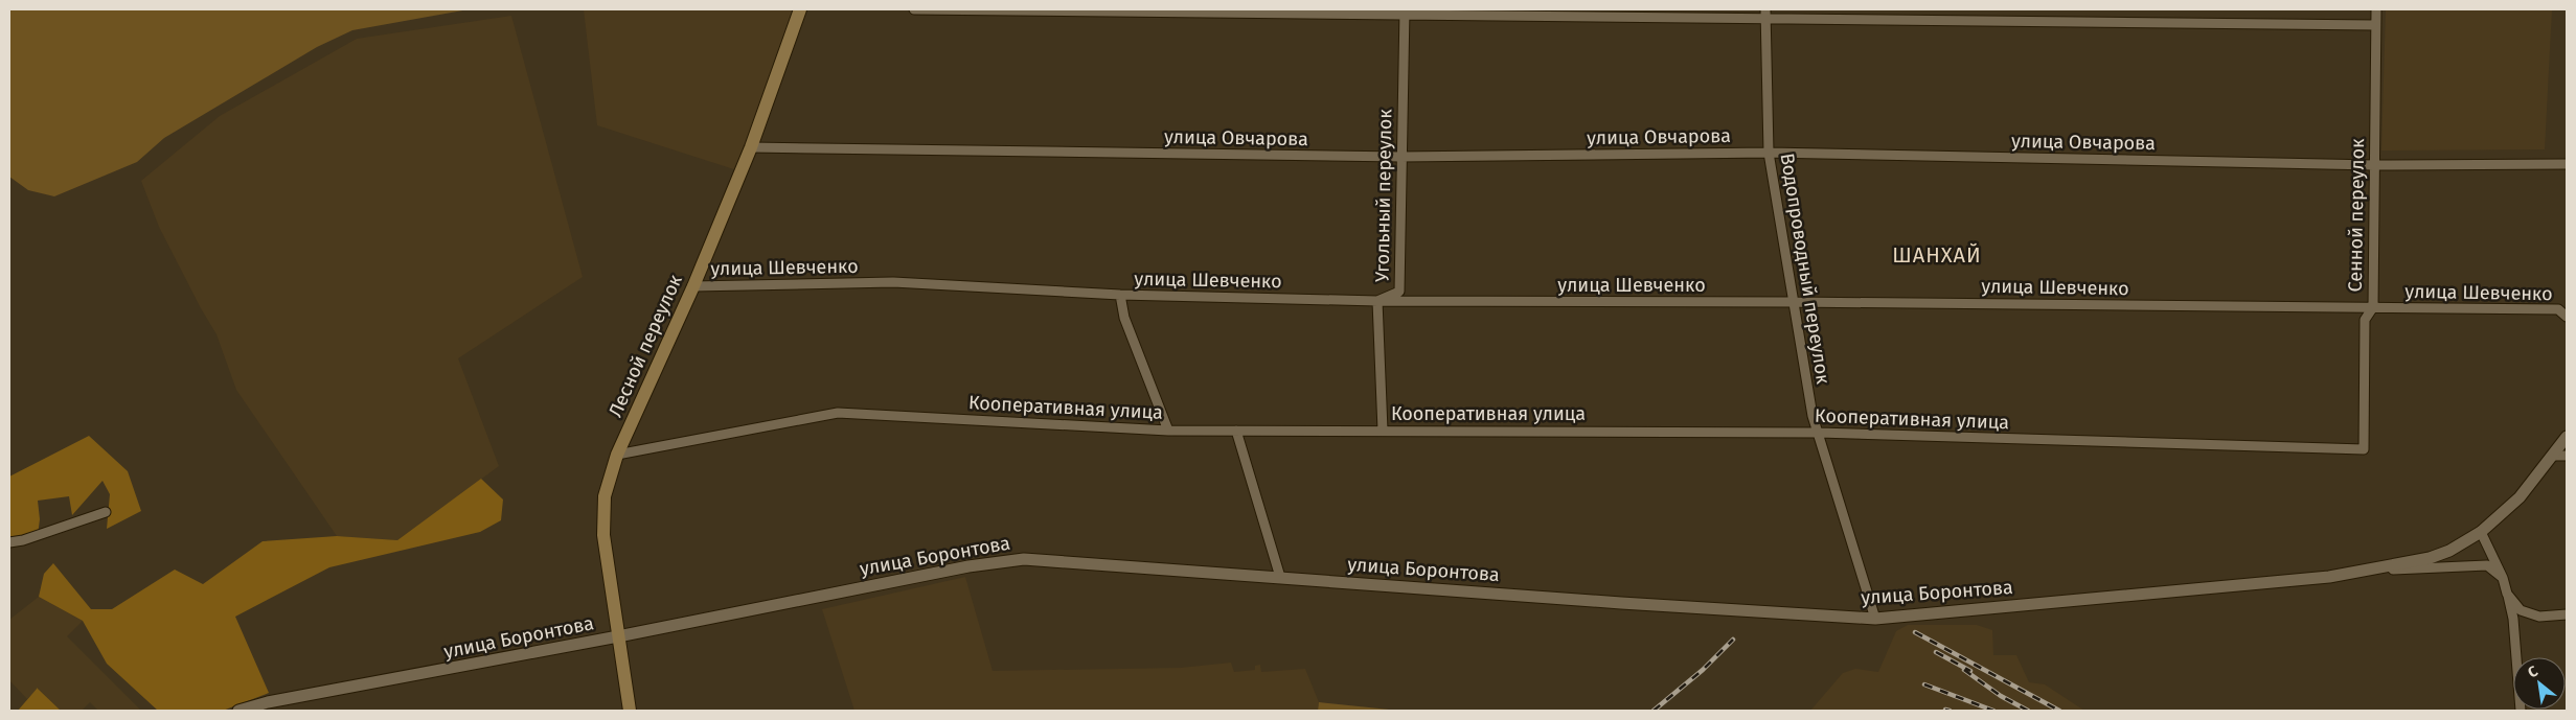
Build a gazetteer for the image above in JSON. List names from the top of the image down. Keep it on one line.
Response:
{"streets":{"main road":["Лесной переулок"],"street":["улица Овчарова","Угольный переулок","Сенной переулок","улица Шевченко","Водопроводный переулок","Кооперативная улица","улица Боронтова"]},"crossings":[["улица Овчарова","Угольный переулок"],["улица Овчарова","Сенной переулок"],["улица Овчарова","Водопроводный переулок"],["улица Овчарова","Лесной переулок"],["Угольный переулок","улица Шевченко"],["Угольный переулок","Кооперативная улица"],["Сенной переулок","улица Шевченко"],["Сенной переулок","Кооперативная улица"],["улица Шевченко","Водопроводный переулок"],["улица Шевченко","Лесной переулок"],["Водопроводный переулок","Кооперативная улица"],["Водопроводный переулок","улица Боронтова"],["Лесной переулок","Кооперативная улица"],["Лесной переулок","улица Боронтова"]],"districts":["ШАНХАЙ"],"north":"top left"}
